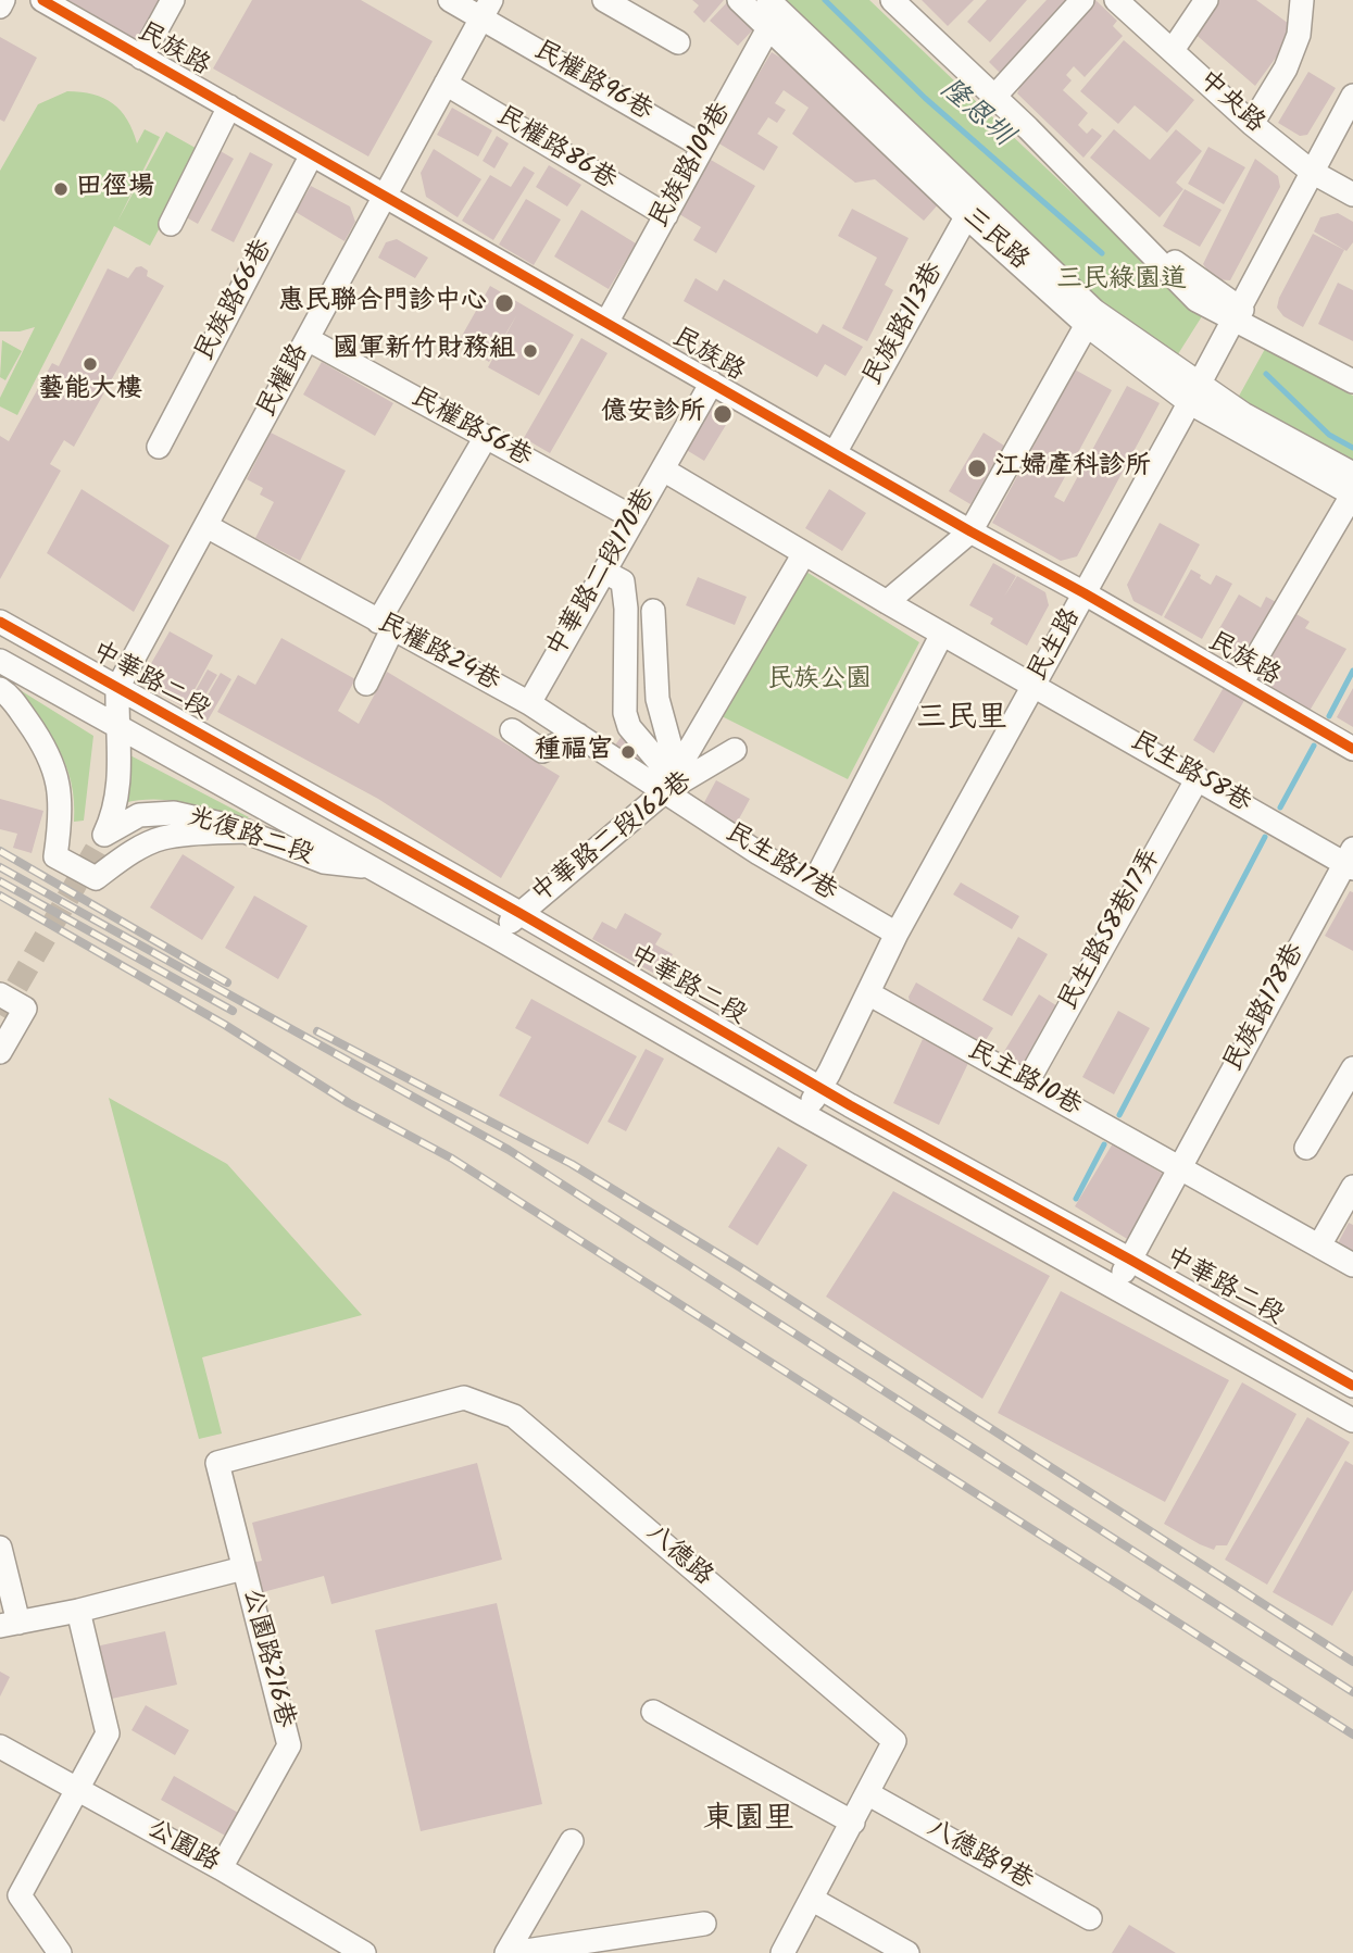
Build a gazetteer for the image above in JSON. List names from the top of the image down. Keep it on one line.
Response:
{"streets":{"street":["民族路","民權路96巷","中央路","民權路86巷","民族路109巷","三民路","民族路66巷","民族路113巷","民權路","民權路56巷","中華路二段170巷","民生路","民權路24巷","中華路二段","民生路58巷","光復路二段","中華路二段162巷","民生路17巷","民生路58巷17弄","民族路178巷","民主路10巷","八德路","公園路216巷","公園路","八德路9巷"]},"crossings":[["民族路","民族路109巷"],["民族路","民族路66巷"],["民族路","民族路113巷"],["民族路","民權路"],["民族路","民生路"],["民權路96巷","民族路109巷"],["民權路96巷","民權路"],["中央路","民生路"],["民權路86巷","民族路109巷"],["民權路86巷","民權路"],["民族路109巷","三民路"],["三民路","民族路113巷"],["三民路","民生路"],["民權路","民權路56巷"],["民權路","民權路24巷"],["民權路","中華路二段"],["民權路","光復路二段"],["民權路56巷","中華路二段170巷"],["中華路二段170巷","民權路24巷"],["中華路二段170巷","民生路58巷"],["民生路","中華路二段"],["民生路","民生路58巷"],["民生路","民生路17巷"],["民生路","民主路10巷"],["民權路24巷","中華路二段162巷"],["民權路24巷","民生路17巷"],["中華路二段","光復路二段"],["中華路二段","中華路二段162巷"],["中華路二段","民族路178巷"],["民生路58巷","民生路58巷17弄"],["民生路58巷","民族路178巷"],["中華路二段162巷","民生路17巷"],["民生路58巷17弄","民主路10巷"],["民族路178巷","民主路10巷"],["八德路","公園路216巷"],["八德路","八德路9巷"],["公園路216巷","公園路"]],"districts":["三民里","東園里"],"water":["隆恩圳"],"parks":["三民綠園道","民族公園"],"places":["田徑場","惠民聯合門診中心","國軍新竹財務組","藝能大樓","億安診所","江婦產科診所","種福宮"]}
